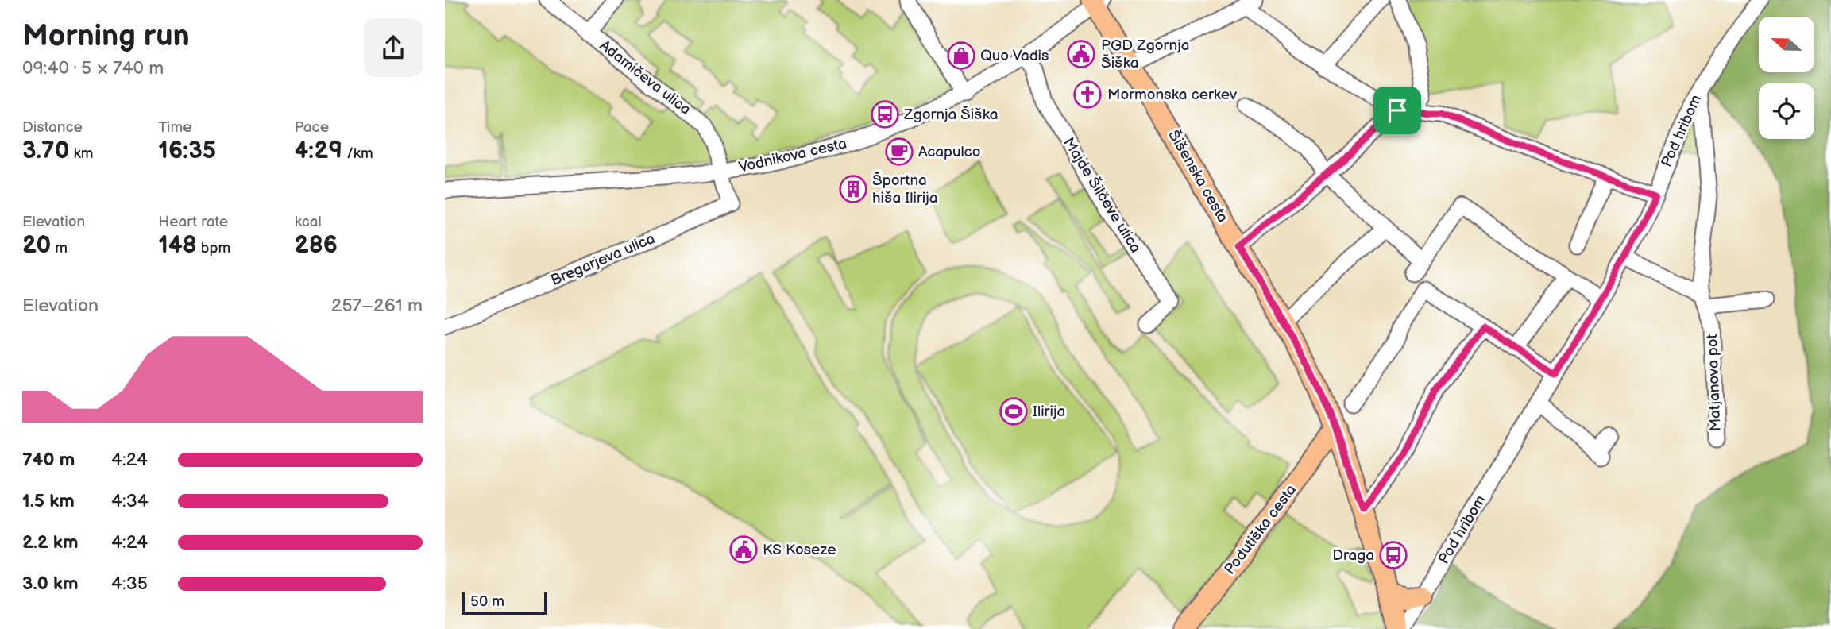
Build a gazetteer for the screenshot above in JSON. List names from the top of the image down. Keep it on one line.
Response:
{"streets":{"main road":["Šišenska cesta","Podutiška cesta"],"street":["Adamičeva ulica","Pod hribom","Vodnikova cesta","Majde Šilčeve ulica","Bregarjeva ulica","Matjanova pot"]},"crossings":[["Adamičeva ulica","Vodnikova cesta"],["Adamičeva ulica","Bregarjeva ulica"],["Pod hribom","Šišenska cesta"],["Pod hribom","Matjanova pot"],["Vodnikova cesta","Šišenska cesta"],["Vodnikova cesta","Majde Šilčeve ulica"],["Vodnikova cesta","Bregarjeva ulica"],["Šišenska cesta","Podutiška cesta"]],"places":{"public building":["PGD Zgornja Šiška","KS Koseze"],"shop":["Quo Vadis"],"church":["Mormonska cerkev"],"bus stop":["Zgornja Šiška","Draga"],"cafe":["Acapulco"],"building":["Športna hiša Ilirija"],"sports":["Ilirija"]},"scale_bar":"50 m","north":"left","page":{"heading":["Morning run","09:40 · 5 × 740 m"],"stats":[["Distance","3.70 km"],["Time","16:35"],["Pace","4:29 /km"],["Elevation","20 m"],["Heart rate","148 bpm"],["kcal","286"]],"chart":["Elevation","257–261 m"],"list":[{"name":"740 m","note":"4:24"},{"name":"1.5 km","note":"4:34"},{"name":"2.2 km","note":"4:24"},{"name":"3.0 km","note":"4:35"}],"scale":"50 m"}}
